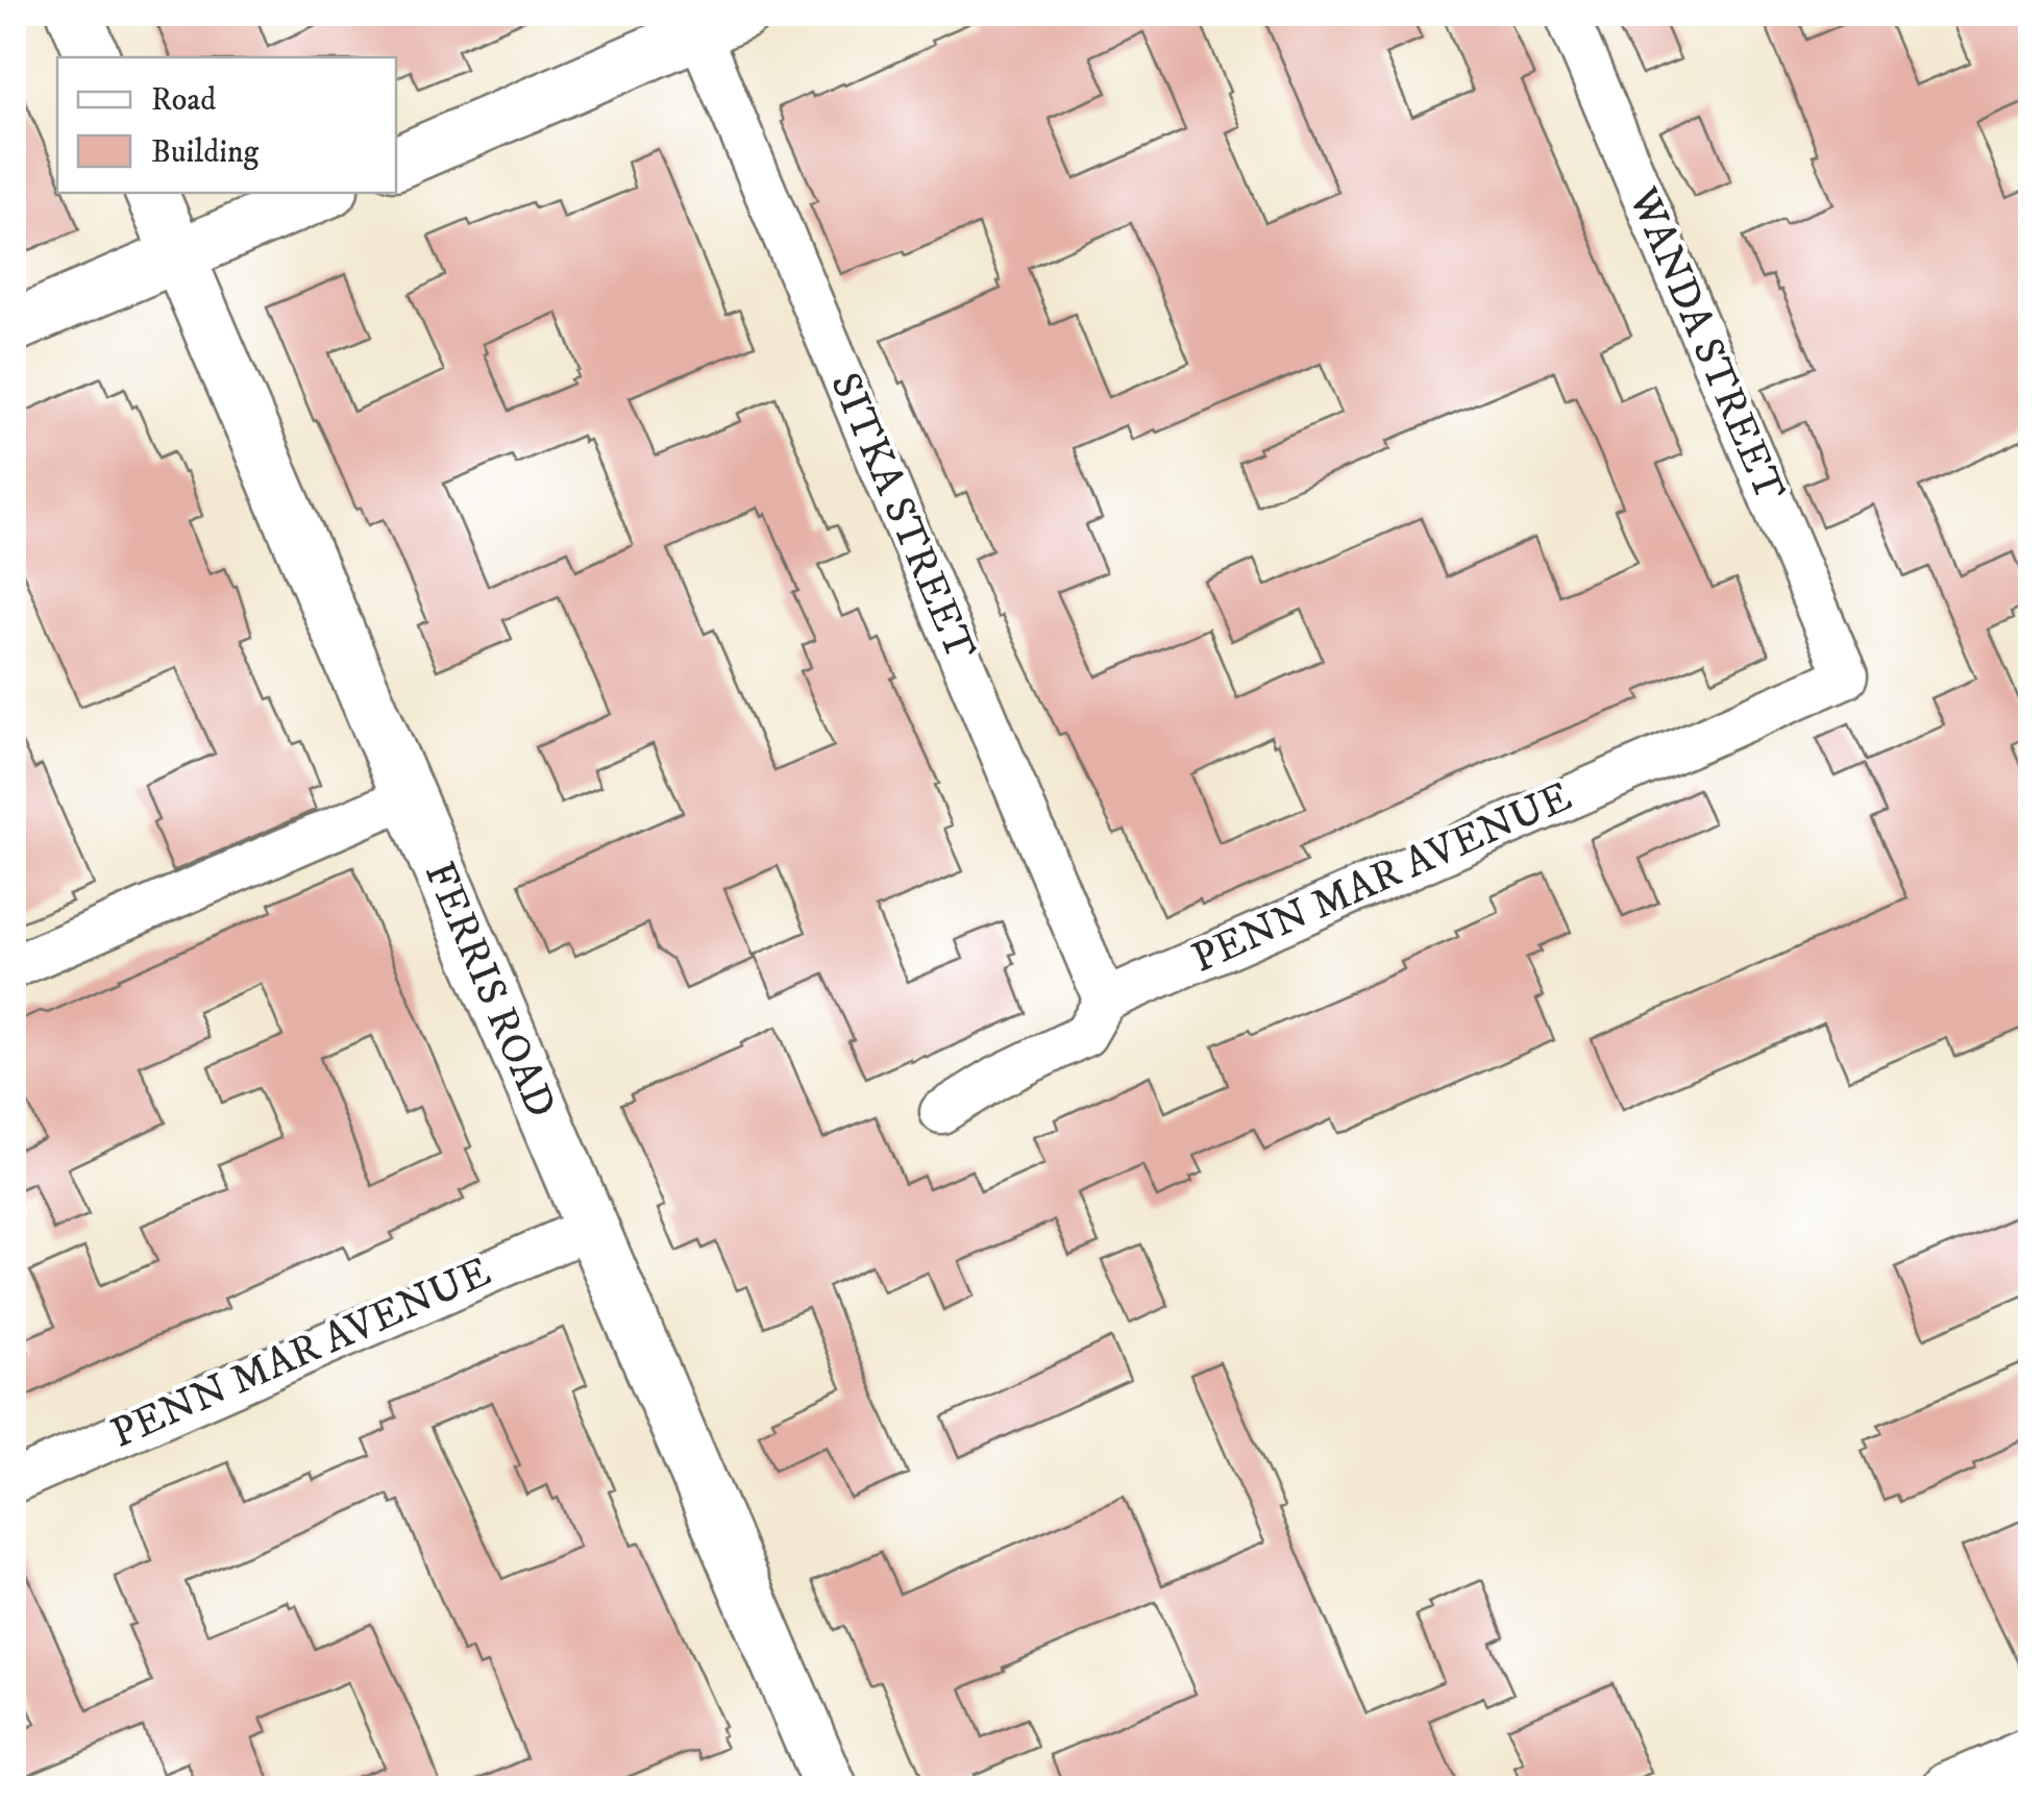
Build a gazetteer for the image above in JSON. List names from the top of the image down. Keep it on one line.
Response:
{"streets":{"street":["WANDA STREET","SITKA STREET","PENN MAR AVENUE","FERRIS ROAD"]},"crossings":[["WANDA STREET","PENN MAR AVENUE"],["SITKA STREET","PENN MAR AVENUE"],["PENN MAR AVENUE","FERRIS ROAD"]],"legend":["Road","Building"]}
